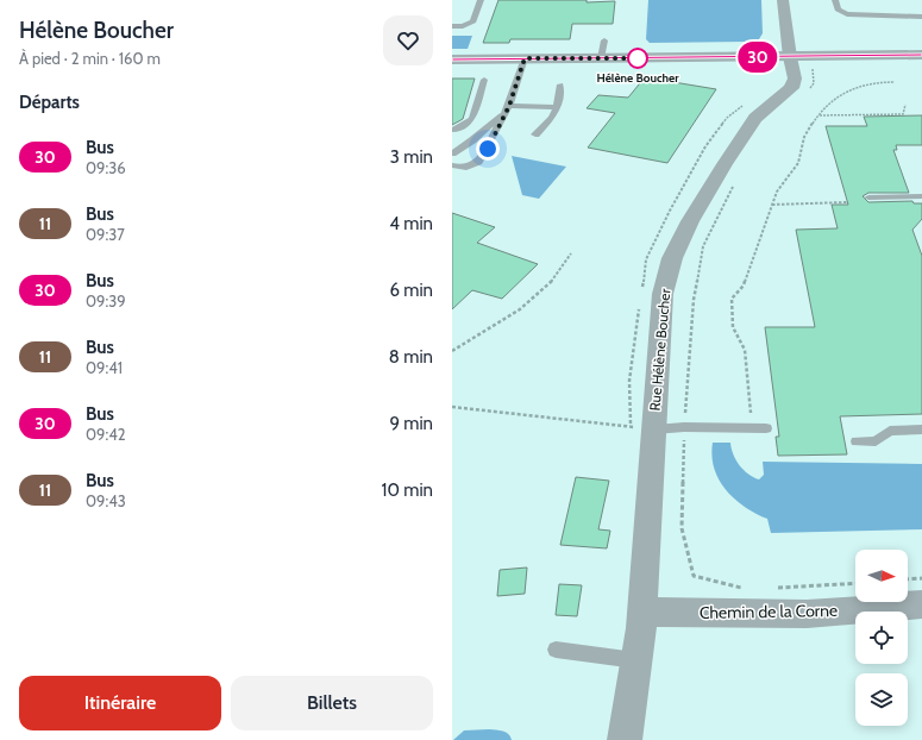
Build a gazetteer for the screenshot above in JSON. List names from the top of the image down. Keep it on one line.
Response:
{"streets":{"street":["Rue Hélène Boucher","Chemin de la Corne"]},"crossings":[["Rue Hélène Boucher","Chemin de la Corne"]],"places":["Hélène Boucher"],"lines":["bus line 30"],"north":"right","page":{"heading":[["Hélène Boucher","À pied · 2 min · 160 m"],"Départs"],"on_map":"30","list":[{"mark":"30","name":"Bus","note":"09:36","value":"3 min"},{"mark":"11","name":"Bus","note":"09:37","value":"4 min"},{"mark":"30","name":"Bus","note":"09:39","value":"6 min"},{"mark":"11","name":"Bus","note":"09:41","value":"8 min"},{"mark":"30","name":"Bus","note":"09:42","value":"9 min"},{"mark":"11","name":"Bus","note":"09:43","value":"10 min"}],"buttons":["Itinéraire","Billets"]}}
